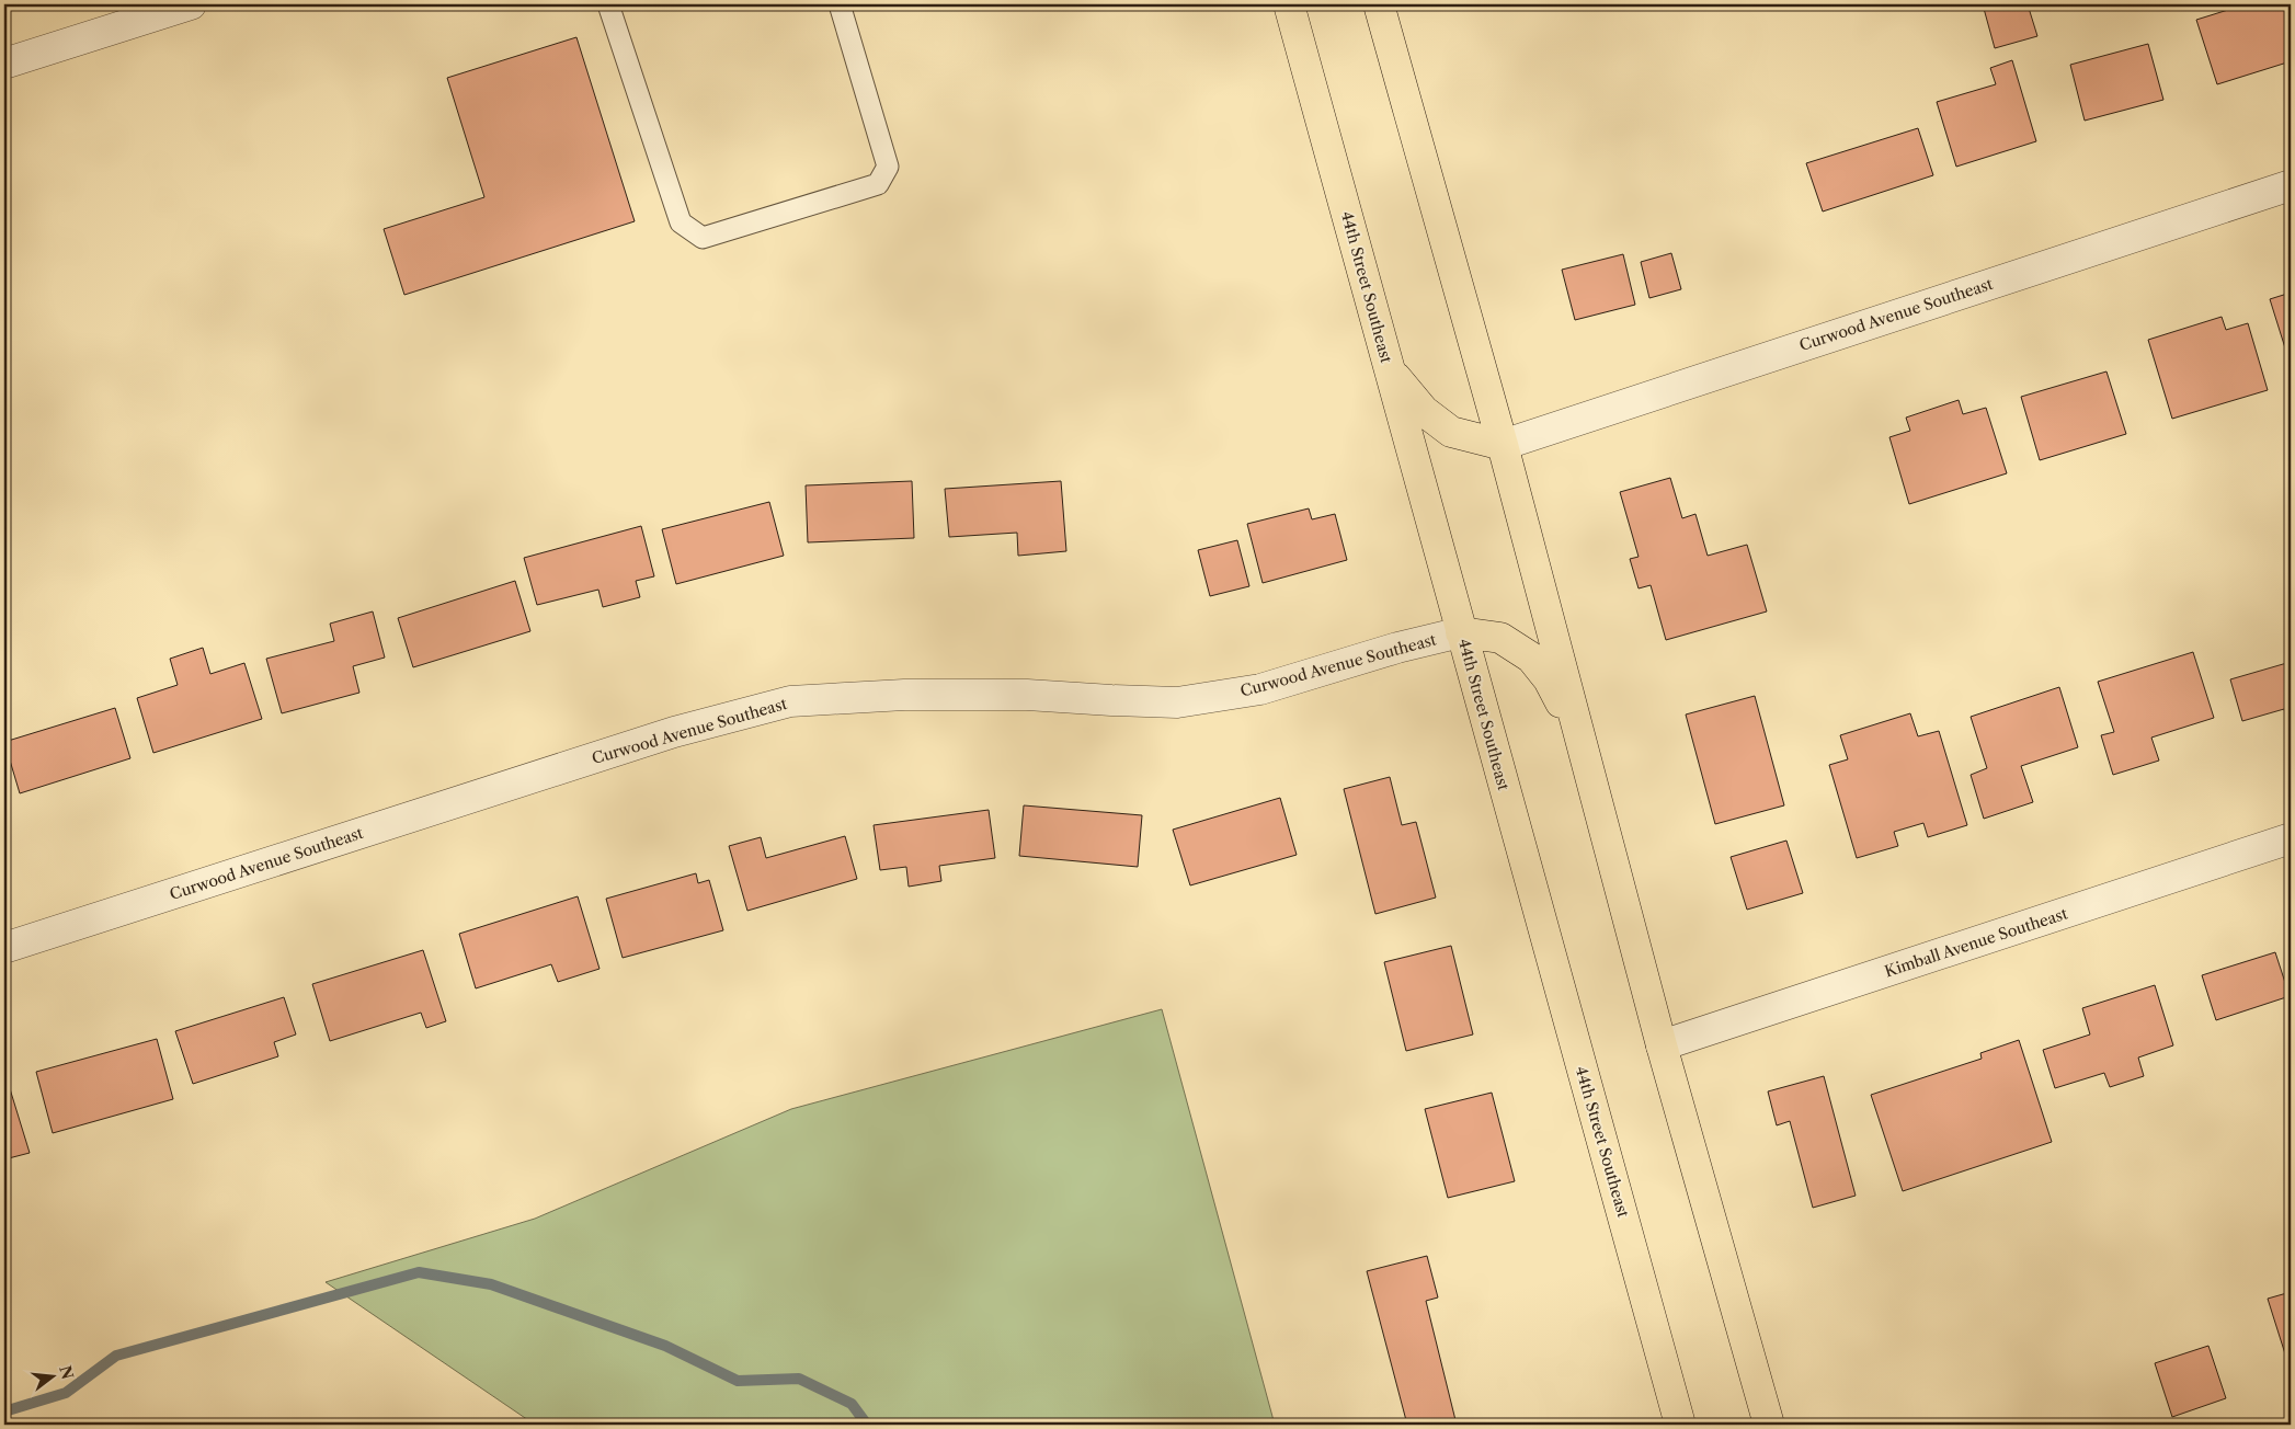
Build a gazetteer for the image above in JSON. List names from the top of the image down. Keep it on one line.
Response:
{"streets":{"main road":["44th Street Southeast"],"street":["Curwood Avenue Southeast","Kimball Avenue Southeast"]},"crossings":[["44th Street Southeast","Curwood Avenue Southeast"]],"north":"right"}
